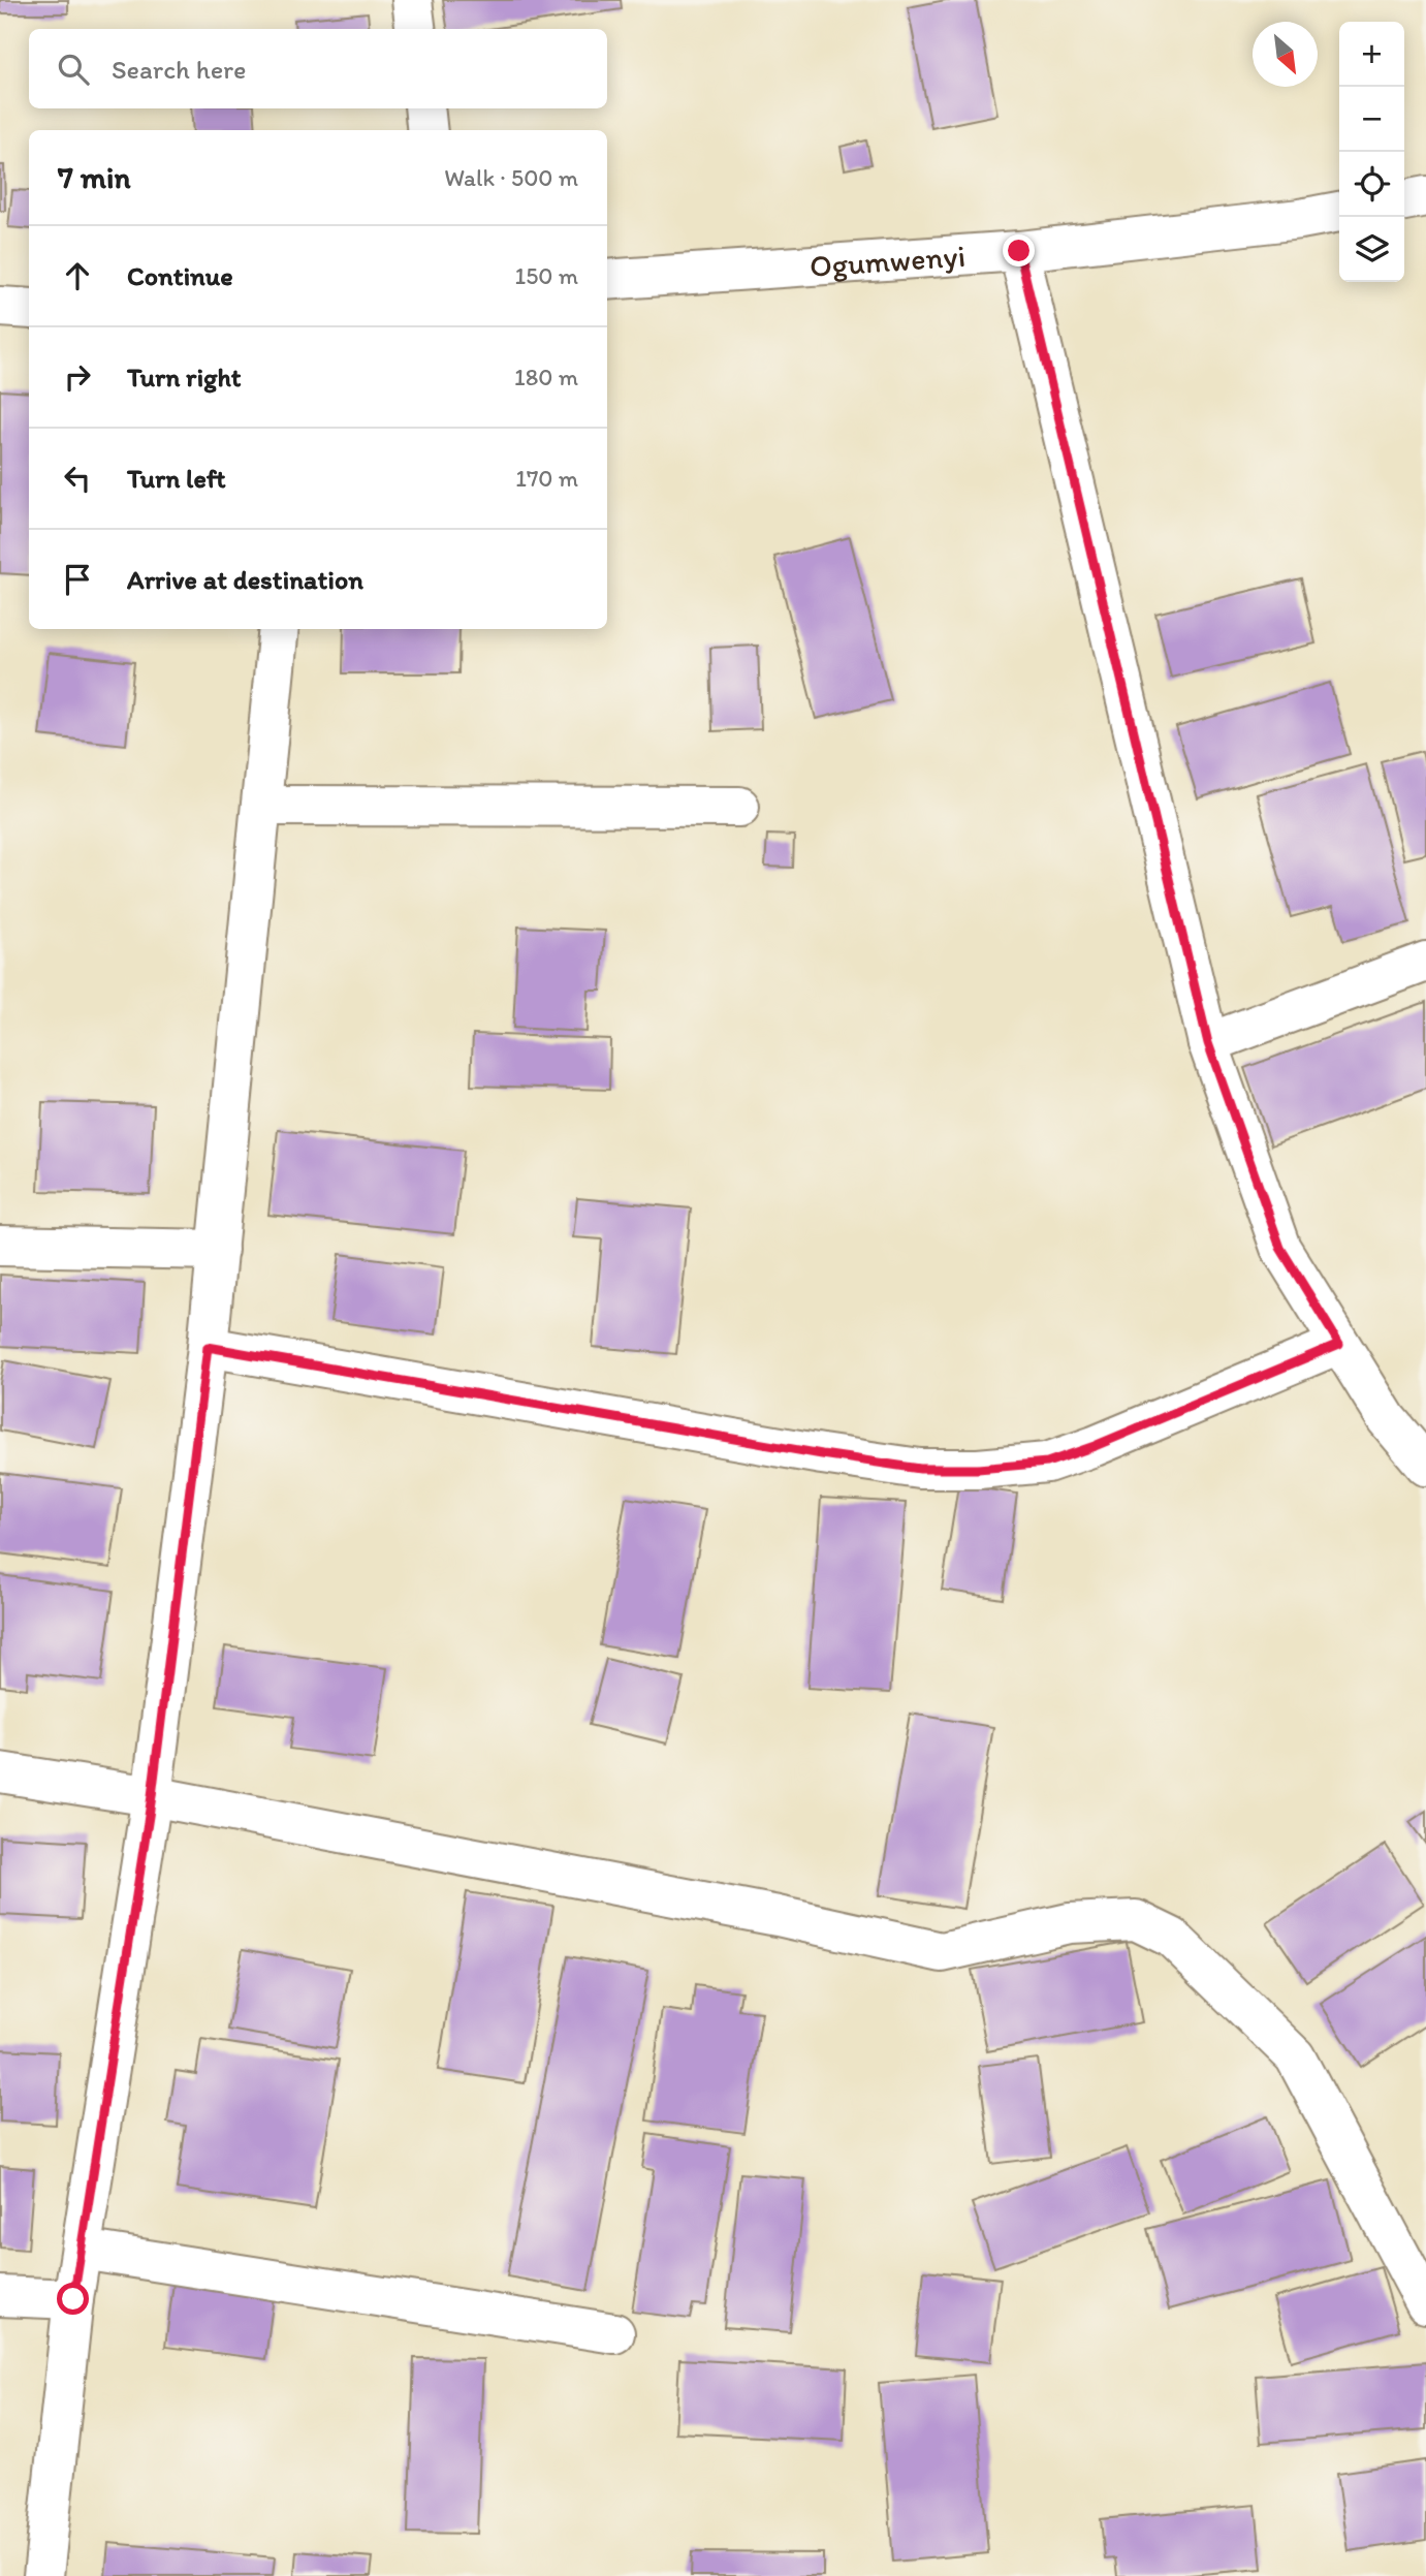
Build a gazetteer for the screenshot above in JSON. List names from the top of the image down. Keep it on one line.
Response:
{"streets":{"street":["Ogumwenyi"]},"north":"bottom right","page":{"map_buttons":["+","−"],"search":"Search here","heading":["7 min","Walk · 500 m"],"list":[["Continue","150 m"],["Turn right","180 m"],["Turn left","170 m"],"Arrive at destination"]}}
